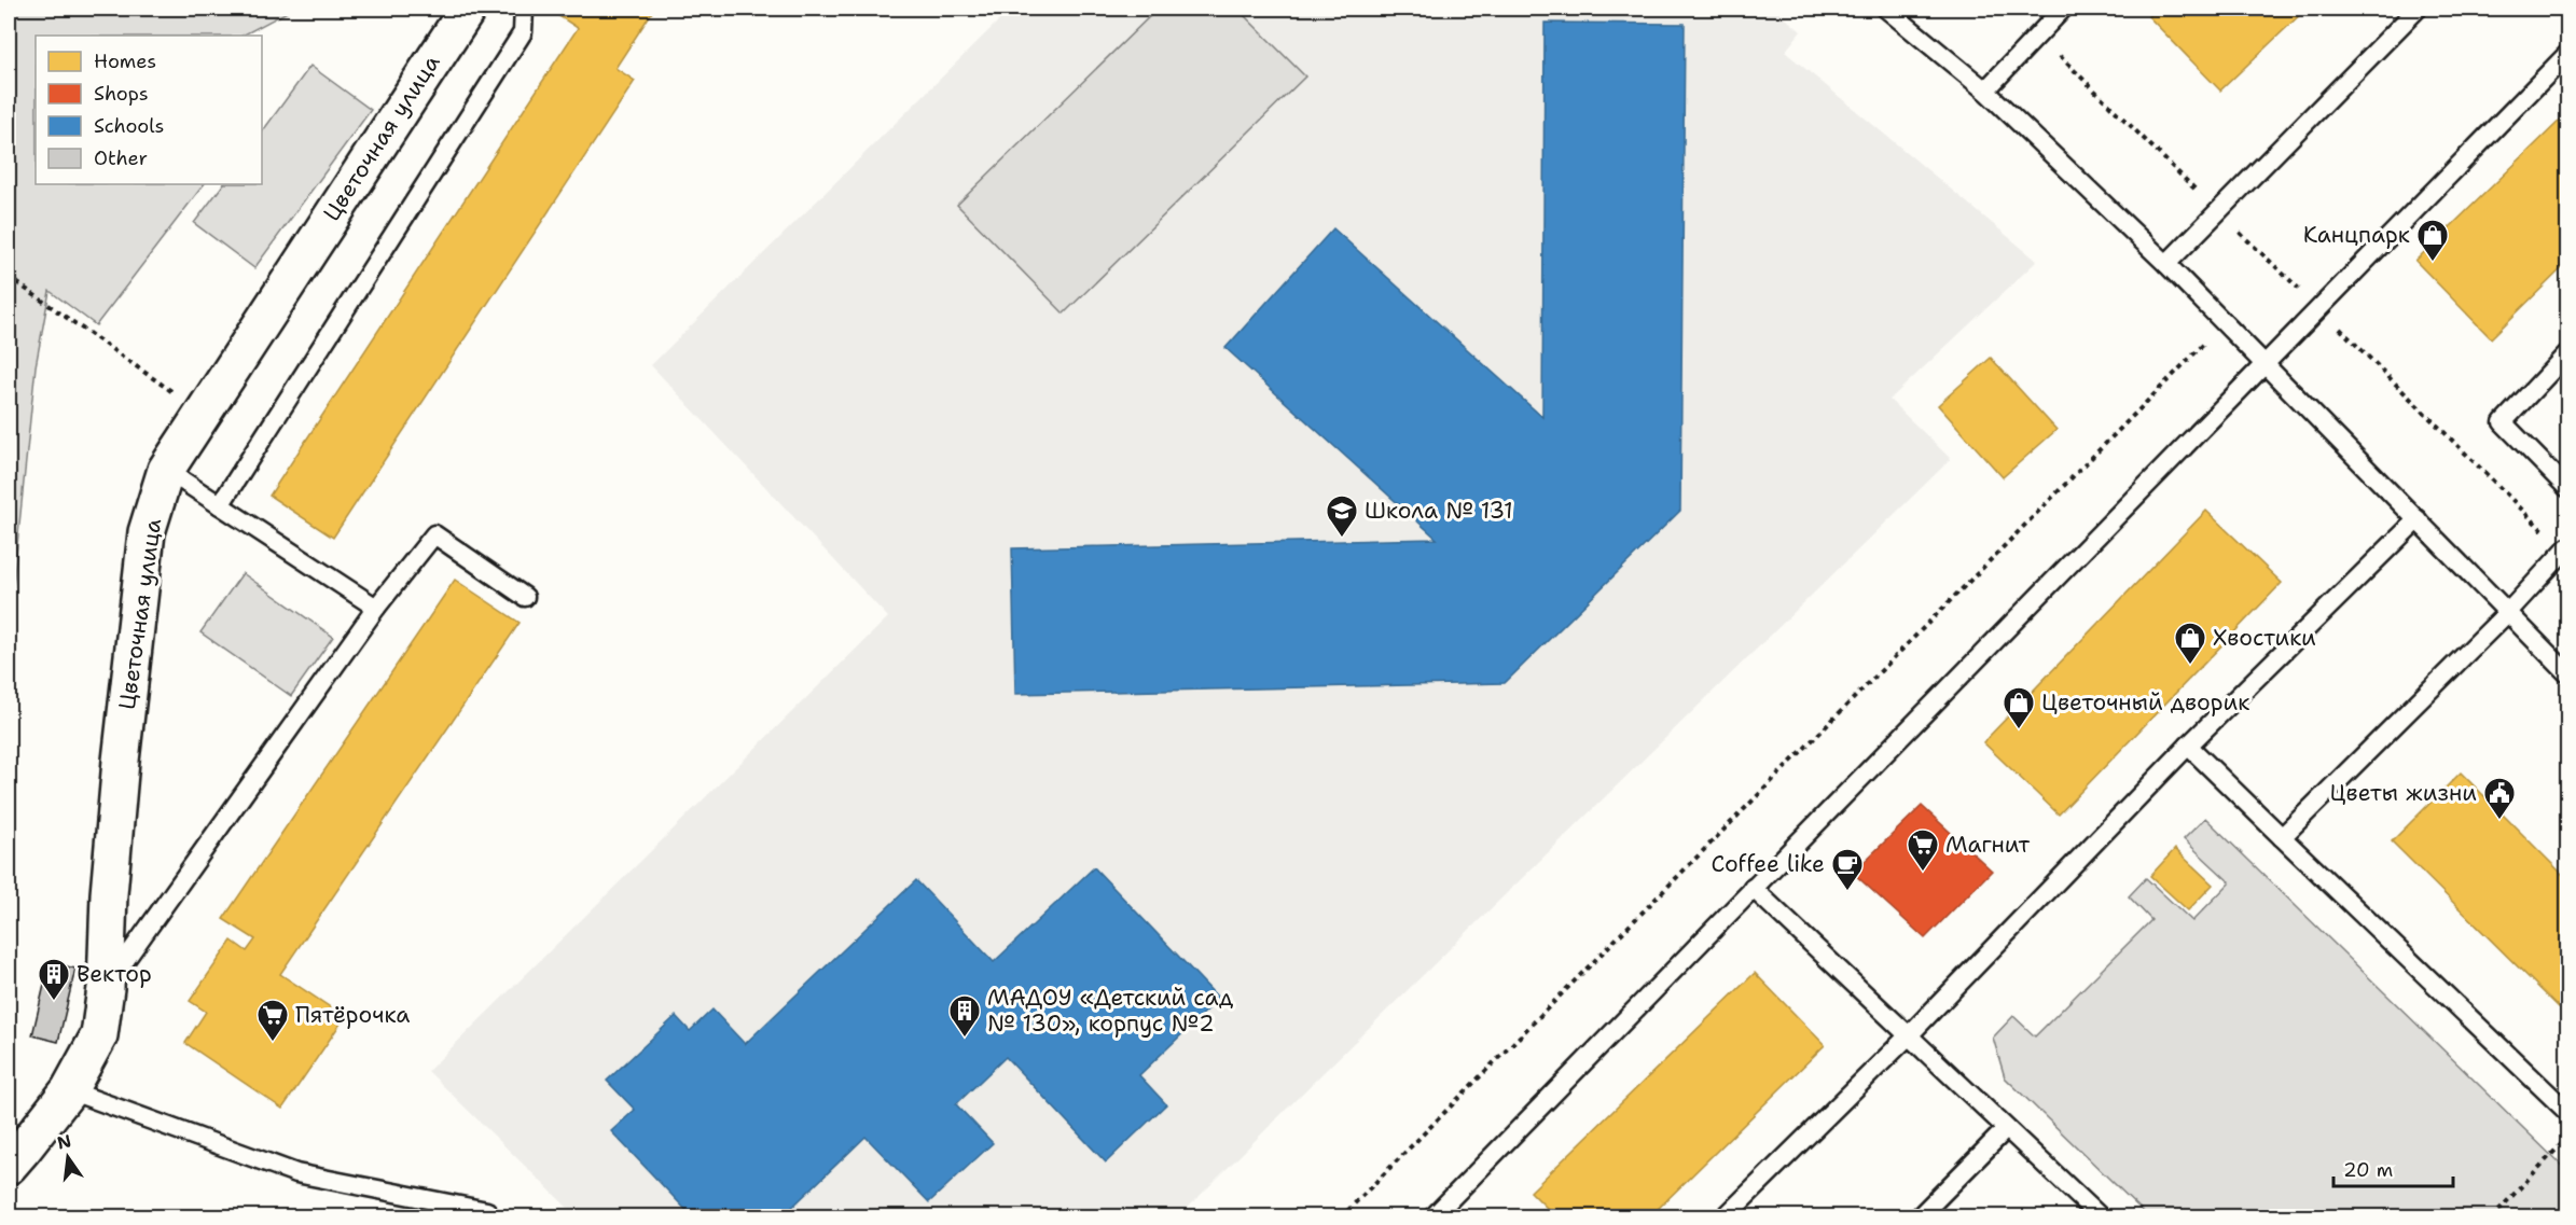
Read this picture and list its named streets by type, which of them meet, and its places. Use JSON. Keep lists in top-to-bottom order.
{
  "streets": {
    "street": ["Цветочная улица"]
  },
  "places": {
    "shop": ["Канцпарк", "Хвостики", "Цветочный дворик"],
    "school or university": ["Школа № 131"],
    "public building": ["Цветы жизни"],
    "supermarket": ["Магнит", "Пятёрочка"],
    "cafe": ["Coffee like"],
    "building": ["Вектор", "МАДОУ «Детский сад № 130», корпус №2"]
  },
  "legend": [
    "Homes",
    "Shops",
    "Schools",
    "Other"
  ],
  "scale_bar": "20 m",
  "north": "top"
}
